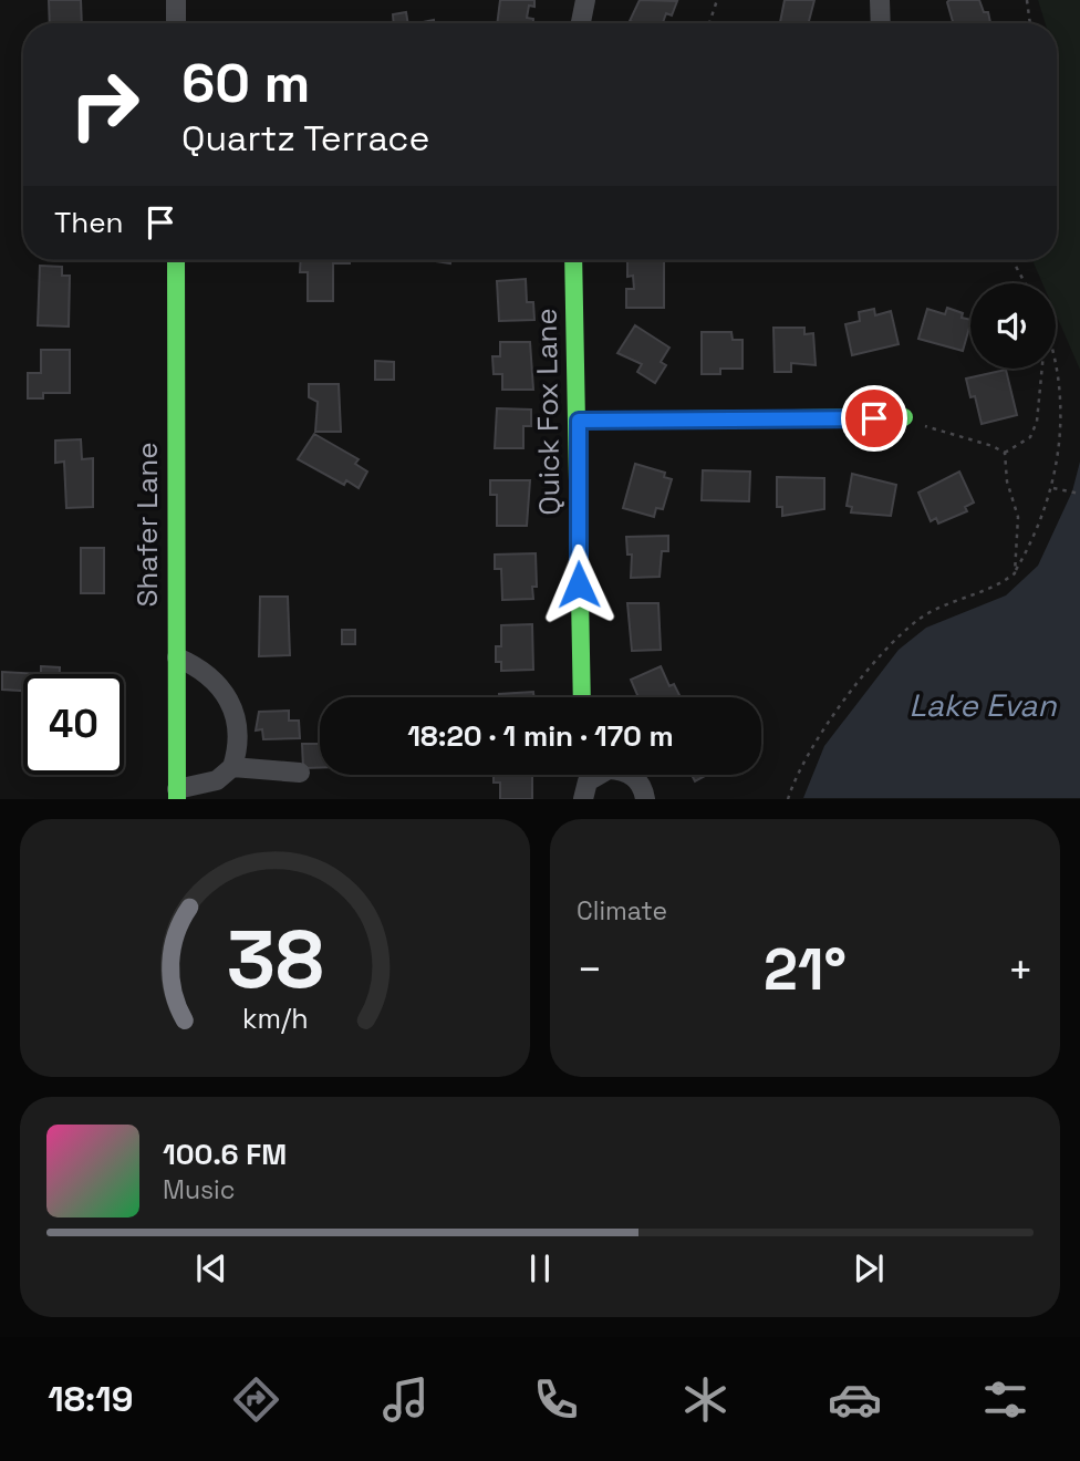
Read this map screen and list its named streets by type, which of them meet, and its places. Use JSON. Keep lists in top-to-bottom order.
{
  "streets": {
    "street": ["Quick Fox Lane", "Shafer Lane"]
  },
  "water": ["Lake Evan"],
  "page": {
    "turn": ["60 m", "Quartz Terrace"],
    "then": "Then",
    "limit": "40",
    "trip": "18:20 · 1 min · 170 m",
    "tile": "Climate",
    "heat": ["−", "21°", "+"],
    "song": ["100.6 FM", "Music"],
    "tabs": "18:19",
    "gauge": ["38", "km/h"]
  }
}
